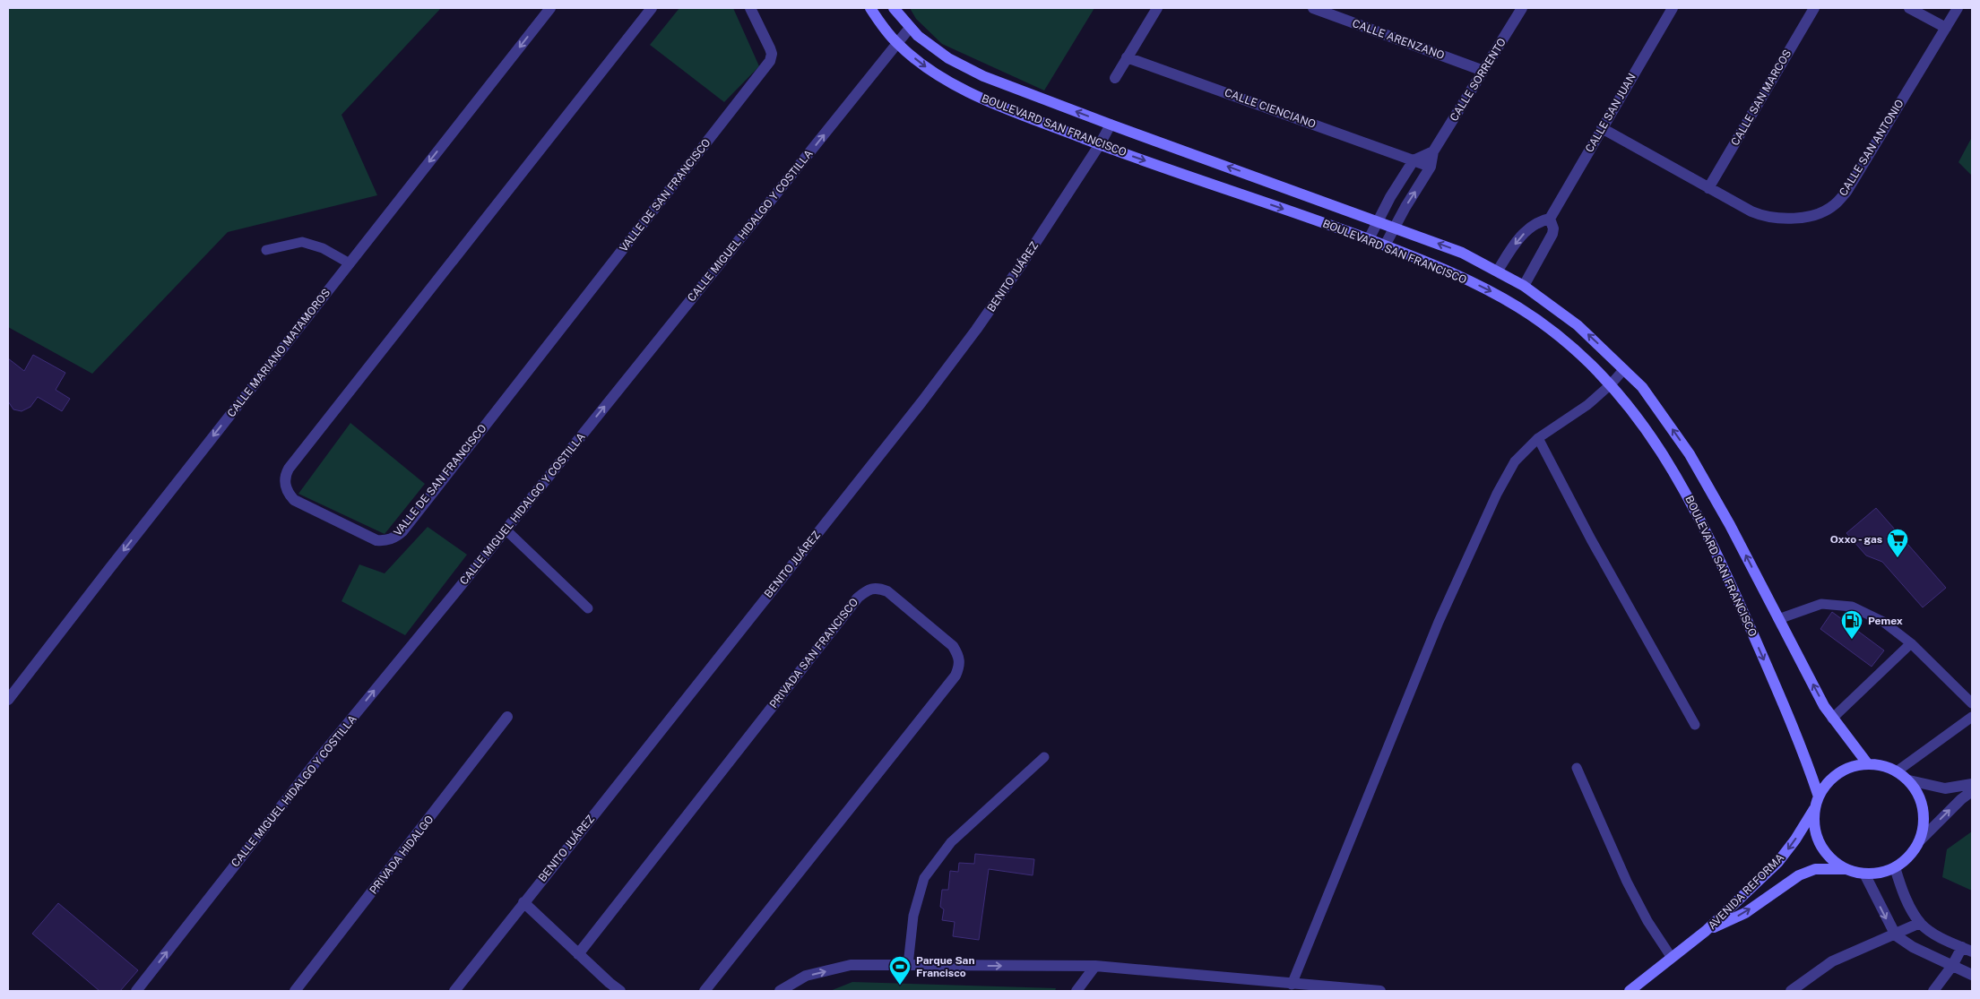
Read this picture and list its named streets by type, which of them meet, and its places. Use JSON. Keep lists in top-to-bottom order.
{
  "streets": {
    "street": [
      "CALLE ARENZANO",
      "CALLE SORRENTO",
      "CALLE SAN MARCOS",
      "CALLE CIENCIANO",
      "CALLE SAN JUAN",
      "BOULEVARD SAN FRANCISCO",
      "CALLE SAN ANTONIO",
      "VALLE DE SAN FRANCISCO",
      "CALLE MIGUEL HIDALGO Y COSTILLA",
      "BENITO JUÁREZ",
      "CALLE MARIANO MATAMOROS",
      "PRIVADA SAN FRANCISCO",
      "PRIVADA HIDALGO",
      "AVENIDA REFORMA"
    ]
  },
  "crossings": [
    ["CALLE ARENZANO", "CALLE SORRENTO"],
    ["CALLE SORRENTO", "CALLE CIENCIANO"],
    ["CALLE SORRENTO", "BOULEVARD SAN FRANCISCO"],
    ["CALLE SAN MARCOS", "CALLE SAN ANTONIO"],
    ["CALLE SAN JUAN", "BOULEVARD SAN FRANCISCO"],
    ["CALLE SAN JUAN", "CALLE SAN ANTONIO"],
    ["BOULEVARD SAN FRANCISCO", "CALLE MIGUEL HIDALGO Y COSTILLA"],
    ["BOULEVARD SAN FRANCISCO", "BENITO JUÁREZ"],
    ["BOULEVARD SAN FRANCISCO", "AVENIDA REFORMA"]
  ],
  "one_way": ["CALLE MIGUEL HIDALGO Y COSTILLA", "CALLE MARIANO MATAMOROS"],
  "places": {
    "supermarket": ["Oxxo - gas"],
    "fuel station": ["Pemex"],
    "sports": ["Parque San Francisco"]
  }
}
